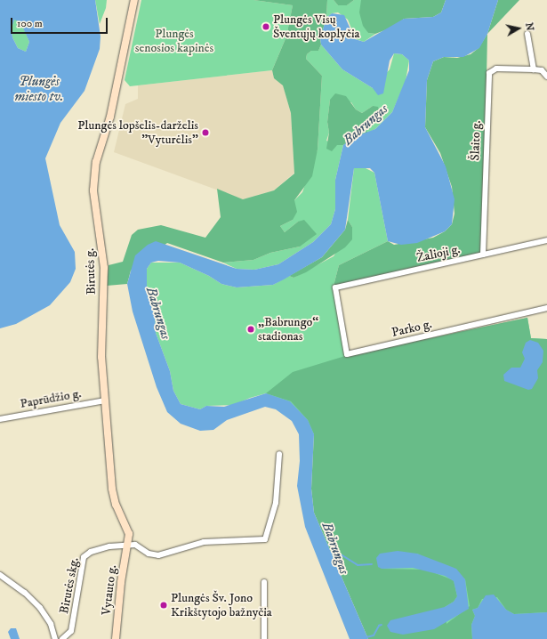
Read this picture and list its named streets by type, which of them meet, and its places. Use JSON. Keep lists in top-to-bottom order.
{
  "streets": {
    "main road": ["Birutės g.", "Vytauto g."],
    "street": [
      "Šlaito g.",
      "Žalioji g.",
      "Parko g.",
      "Paprūdžio g.",
      "Birutės skg."
    ]
  },
  "crossings": [
    ["Šlaito g.", "Žalioji g."],
    ["Žalioji g.", "Parko g."],
    ["Birutės g.", "Paprūdžio g."],
    ["Birutės g.", "Birutės skg."],
    ["Birutės g.", "Vytauto g."],
    ["Birutės skg.", "Vytauto g."]
  ],
  "water": ["Plungės miesto tv.", "Babrungas"],
  "parks": ["Plungės senosios kapinės"],
  "places": [
    "Plungės Visų Šventųjų koplyčia",
    "Plungės lopšelis-darželis \"Vyturėlis\"",
    "„Babrungo“ stadionas",
    "Plungės Šv. Jono Krikštytojo bažnyčia"
  ],
  "scale_bar": "100 m",
  "north": "right"
}
